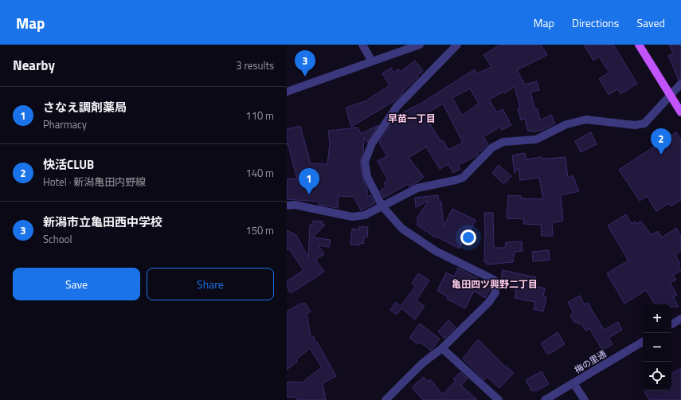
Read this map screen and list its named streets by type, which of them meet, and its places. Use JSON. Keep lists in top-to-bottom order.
{
  "streets": {
    "street": ["梅の里通"]
  },
  "districts": ["早苗一丁目", "亀田四ツ興野二丁目"],
  "page": {
    "header": "Map",
    "nav": ["Map", "Directions", "Saved"],
    "heading": ["Nearby", "3 results"],
    "pins": ["3", "2", "1"],
    "list": [
      {
        "mark": "1",
        "name": "さなえ調剤薬局",
        "note": "Pharmacy",
        "value": "110 m"
      },
      {
        "mark": "2",
        "name": "快活CLUB",
        "note": "Hotel · 新潟亀田内野線",
        "value": "140 m"
      },
      {
        "mark": "3",
        "name": "新潟市立亀田西中学校",
        "note": "School",
        "value": "150 m"
      }
    ],
    "buttons": ["Save", "Share"],
    "map_buttons": ["+", "−"]
  }
}
